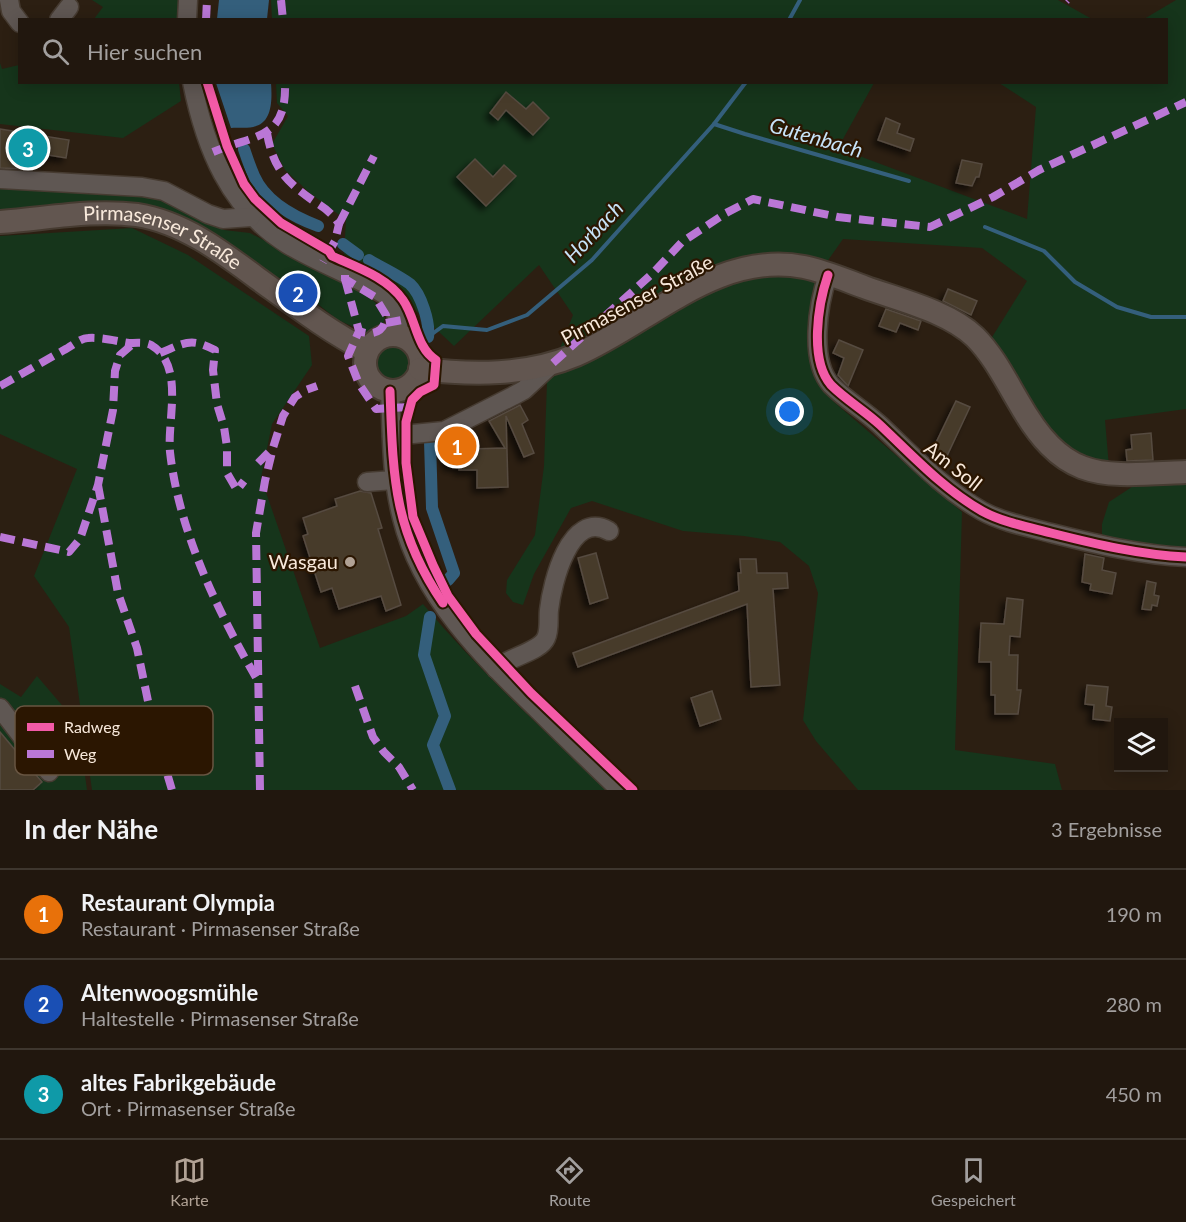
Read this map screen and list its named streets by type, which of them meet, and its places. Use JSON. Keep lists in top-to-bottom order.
{
  "streets": {
    "main road": ["Pirmasenser Straße"],
    "street": ["Am Soll"]
  },
  "crossings": [
    ["Pirmasenser Straße", "Am Soll"]
  ],
  "water": ["Gutenbach", "Horbach"],
  "places": ["Wasgau"],
  "legend": ["Radweg", "Weg"],
  "page": {
    "search": "Hier suchen",
    "pins": ["3", "2", "1"],
    "heading": ["In der Nähe", "3 Ergebnisse"],
    "list": [
      {
        "mark": "1",
        "name": "Restaurant Olympia",
        "note": "Restaurant · Pirmasenser Straße",
        "value": "190 m"
      },
      {
        "mark": "2",
        "name": "Altenwoogsmühle",
        "note": "Haltestelle · Pirmasenser Straße",
        "value": "280 m"
      },
      {
        "mark": "3",
        "name": "altes Fabrikgebäude",
        "note": "Ort · Pirmasenser Straße",
        "value": "450 m"
      }
    ],
    "nav": ["Karte", "Route", "Gespeichert"]
  }
}
